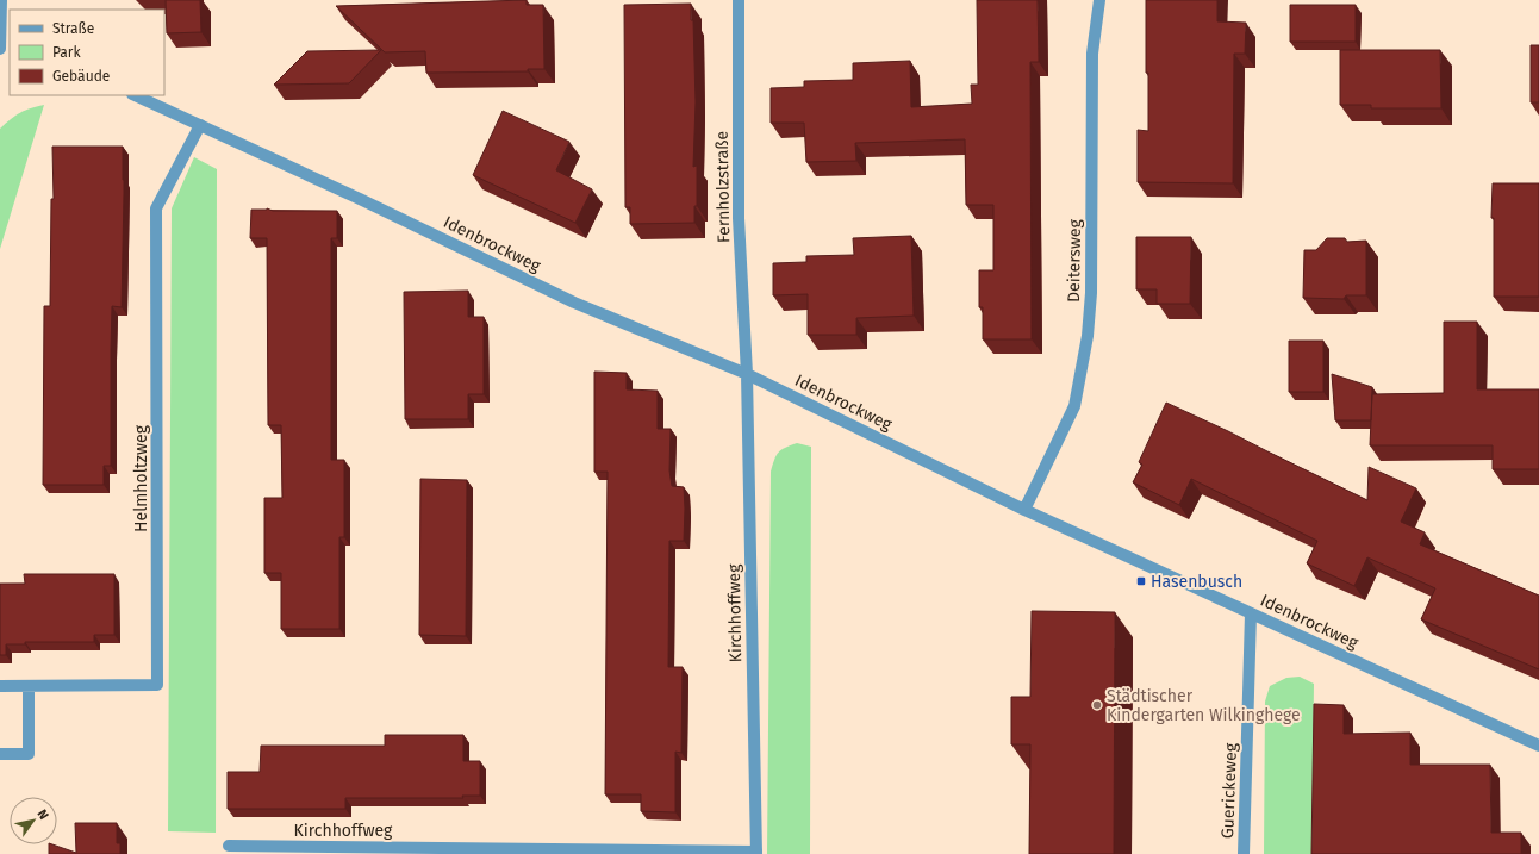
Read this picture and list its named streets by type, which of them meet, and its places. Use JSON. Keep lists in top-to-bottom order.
{
  "streets": {
    "street": [
      "Fernholzstraße",
      "Idenbrockweg",
      "Deitersweg",
      "Helmholtzweg",
      "Kirchhoffweg",
      "Guerickeweg"
    ]
  },
  "crossings": [
    ["Fernholzstraße", "Idenbrockweg"],
    ["Fernholzstraße", "Kirchhoffweg"],
    ["Idenbrockweg", "Deitersweg"],
    ["Idenbrockweg", "Helmholtzweg"],
    ["Idenbrockweg", "Kirchhoffweg"],
    ["Idenbrockweg", "Guerickeweg"]
  ],
  "places": {
    "transit": ["Hasenbusch"],
    "other": ["Städtischer Kindergarten Wilkinghege"]
  },
  "legend": ["Straße", "Park", "Gebäude"],
  "north": "top right"
}
